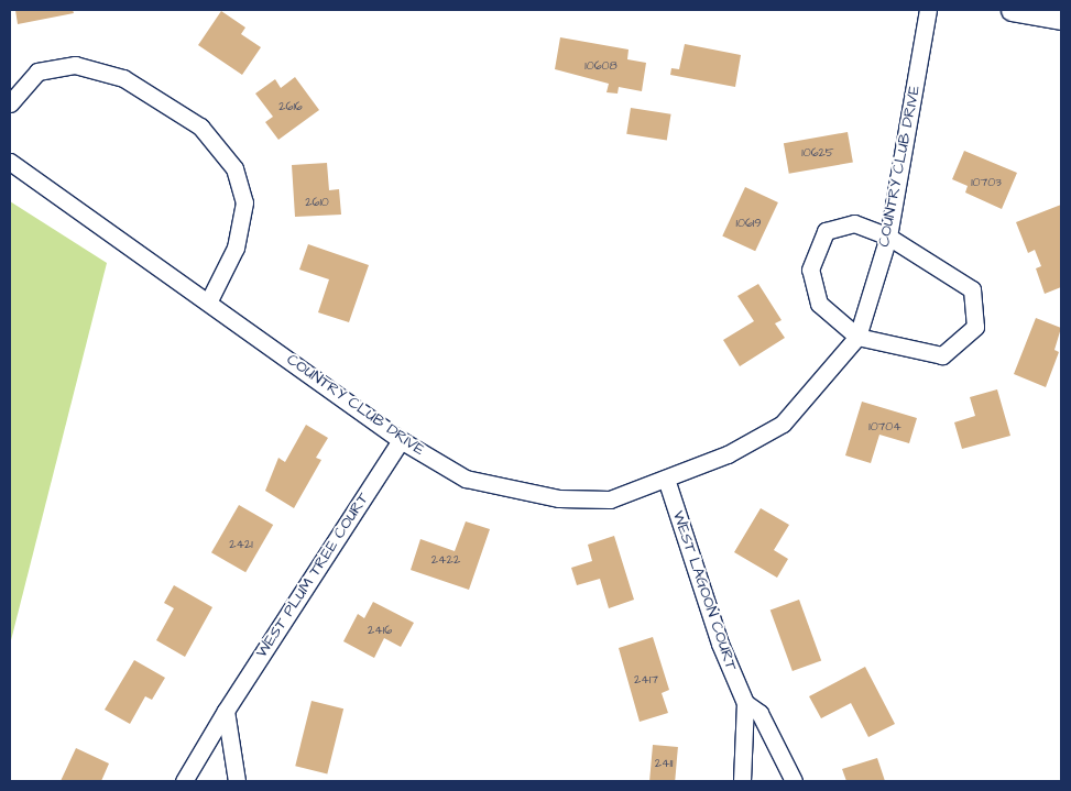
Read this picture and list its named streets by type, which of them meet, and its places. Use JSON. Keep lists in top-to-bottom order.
{
  "streets": {
    "street": ["COUNTRY CLUB DRIVE", "WEST PLUM TREE COURT", "WEST LAGOON COURT"]
  },
  "crossings": [
    ["COUNTRY CLUB DRIVE", "WEST PLUM TREE COURT"],
    ["COUNTRY CLUB DRIVE", "WEST LAGOON COURT"]
  ],
  "house_numbers": [
    "10608",
    "2616",
    "10625",
    "10703",
    "2610",
    "10619",
    "10704",
    "2421",
    "2422",
    "2416",
    "2417",
    "2411"
  ]
}
